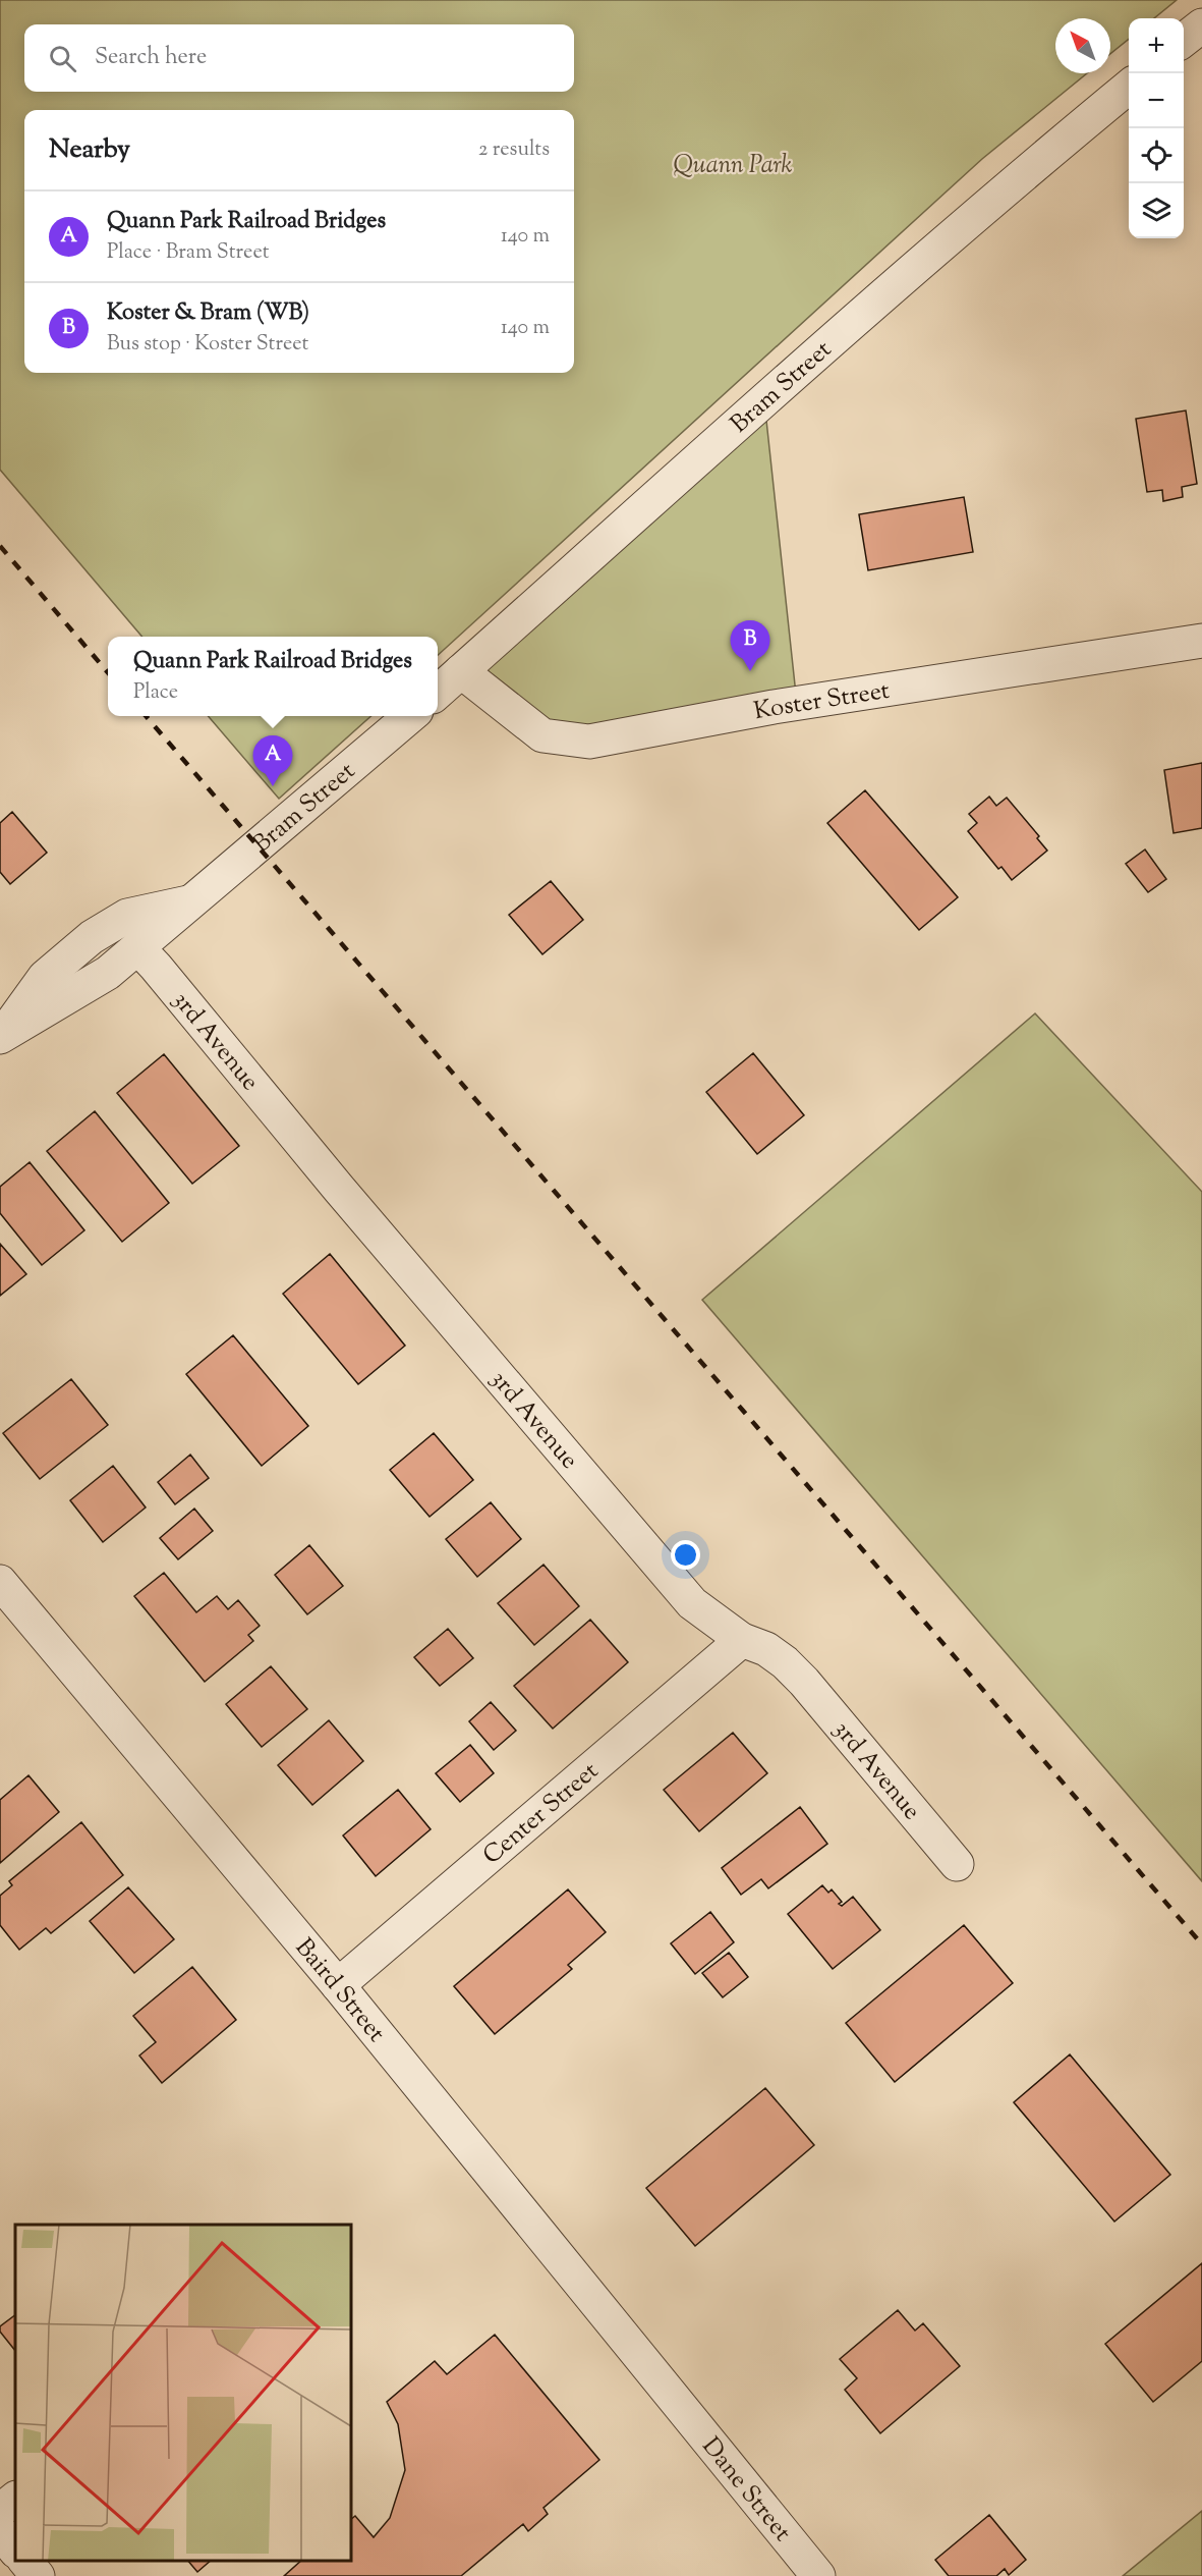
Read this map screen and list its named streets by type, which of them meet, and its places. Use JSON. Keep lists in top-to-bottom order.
{
  "streets": {
    "street": [
      "Bram Street",
      "Koster Street",
      "3rd Avenue",
      "Center Street",
      "Baird Street",
      "Dane Street"
    ]
  },
  "crossings": [
    ["Bram Street", "Koster Street"],
    ["Bram Street", "3rd Avenue"],
    ["3rd Avenue", "Center Street"],
    ["Center Street", "Baird Street"],
    ["Baird Street", "Dane Street"]
  ],
  "parks": ["Quann Park"],
  "north": "top left",
  "page": {
    "map_buttons": ["+", "−"],
    "search": "Search here",
    "heading": ["Nearby", "2 results"],
    "list": [
      {
        "mark": "A",
        "name": "Quann Park Railroad Bridges",
        "note": "Place · Bram Street",
        "value": "140 m"
      },
      {
        "mark": "B",
        "name": "Koster & Bram (WB)",
        "note": "Bus stop · Koster Street",
        "value": "140 m"
      }
    ],
    "pins": ["B", "A"],
    "popup": ["Quann Park Railroad Bridges", "Place"]
  }
}
